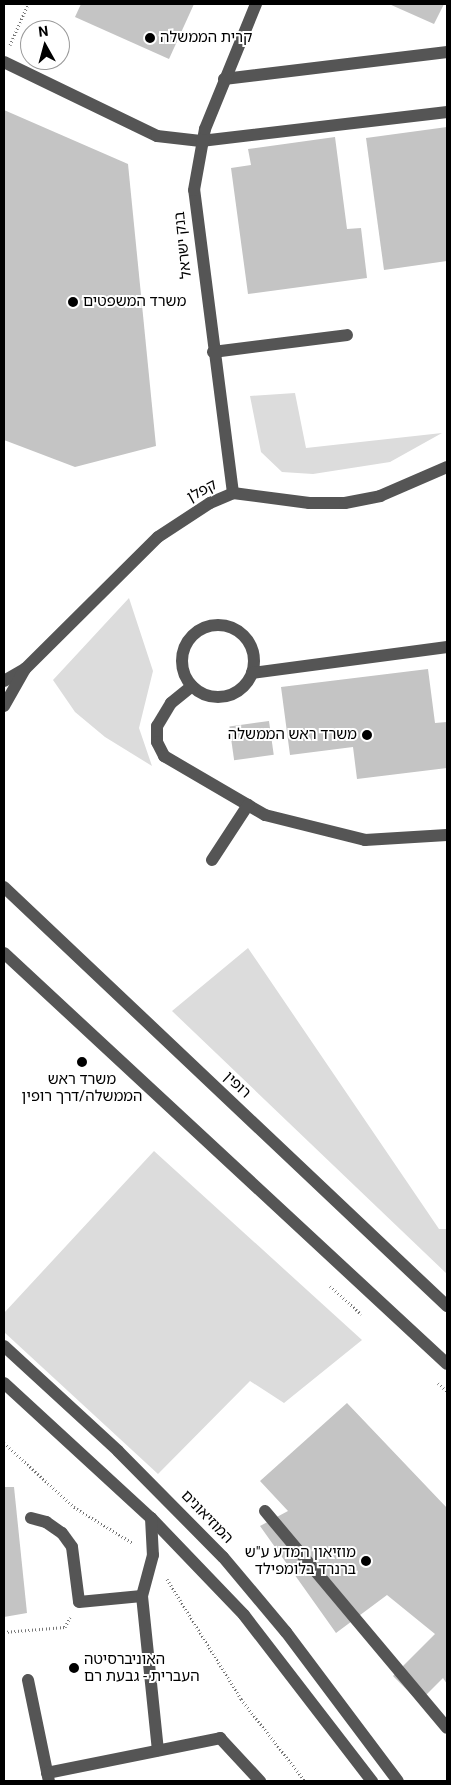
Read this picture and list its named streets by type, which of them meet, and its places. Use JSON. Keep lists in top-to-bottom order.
{
  "streets": {
    "street": [
      "בנק ישראל",
      "קפלן",
      "רופין",
      "המוזיאונים"
    ]
  },
  "crossings": [
    ["בנק ישראל", "קפלן"]
  ],
  "places": [
    "קרית הממשלה",
    "משרד המשפטים",
    "משרד ראש הממשלה",
    "משרד ראש הממשלה/דרך רופין",
    "מוזיאון המדע ע\"ש ברנרד בלומפילד",
    "האוניברסיטה העברית - גבעת רם"
  ],
  "north": "top"
}
